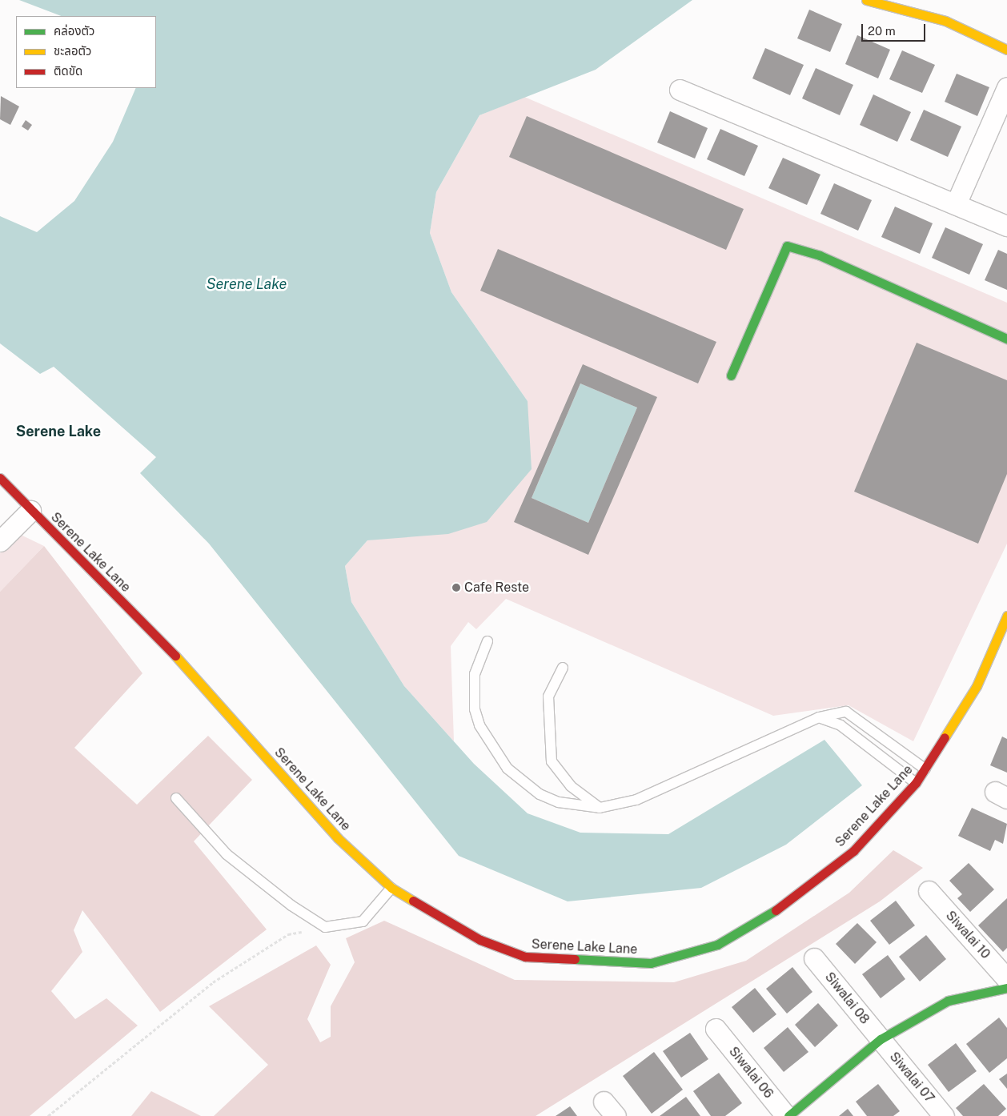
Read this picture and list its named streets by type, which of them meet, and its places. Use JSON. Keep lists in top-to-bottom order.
{
  "streets": {
    "street": [
      "Serene Lake Lane",
      "Siwalai 10",
      "Siwalai 08",
      "Siwalai 06",
      "Siwalai 07"
    ]
  },
  "crossings": [
    ["Siwalai 08", "Siwalai 07"]
  ],
  "districts": ["Serene Lake"],
  "water": ["Serene Lake"],
  "places": ["Cafe Reste"],
  "legend": ["คล่องตัว", "ชะลอตัว", "ติดขัด"],
  "scale_bar": "20 m"
}
